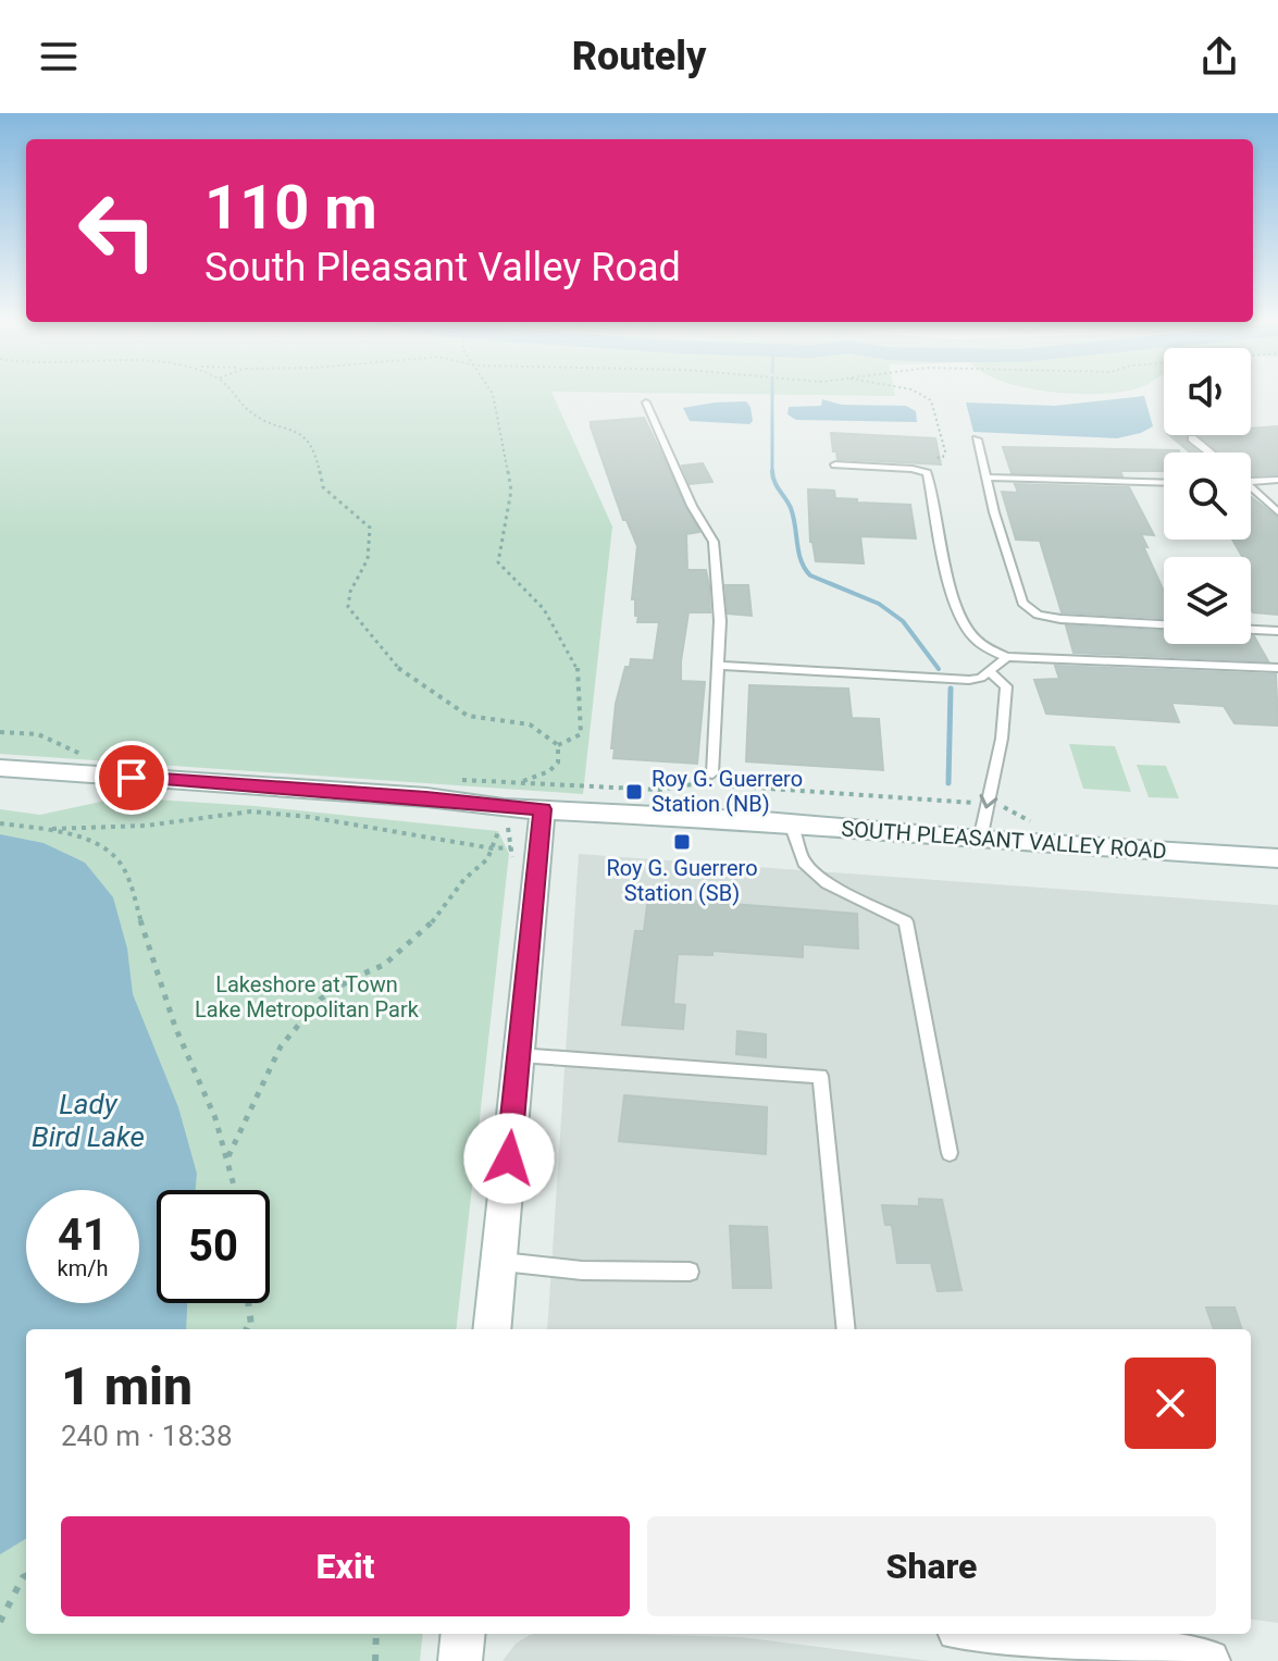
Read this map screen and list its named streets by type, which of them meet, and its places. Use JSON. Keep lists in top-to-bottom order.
{
  "streets": {
    "main road": ["SOUTH PLEASANT VALLEY ROAD"]
  },
  "water": ["Lady Bird Lake"],
  "parks": ["Lakeshore at Town Lake Metropolitan Park"],
  "places": {
    "transit": ["Roy G. Guerrero Station (NB)", "Roy G. Guerrero Station (SB)"]
  },
  "page": {
    "header": "Routely",
    "turn": ["110 m", "South Pleasant Valley Road"],
    "speed": "41 km/h",
    "limit": "50",
    "heading": ["1 min", "240 m · 18:38"],
    "buttons": ["Exit", "Share"]
  }
}
